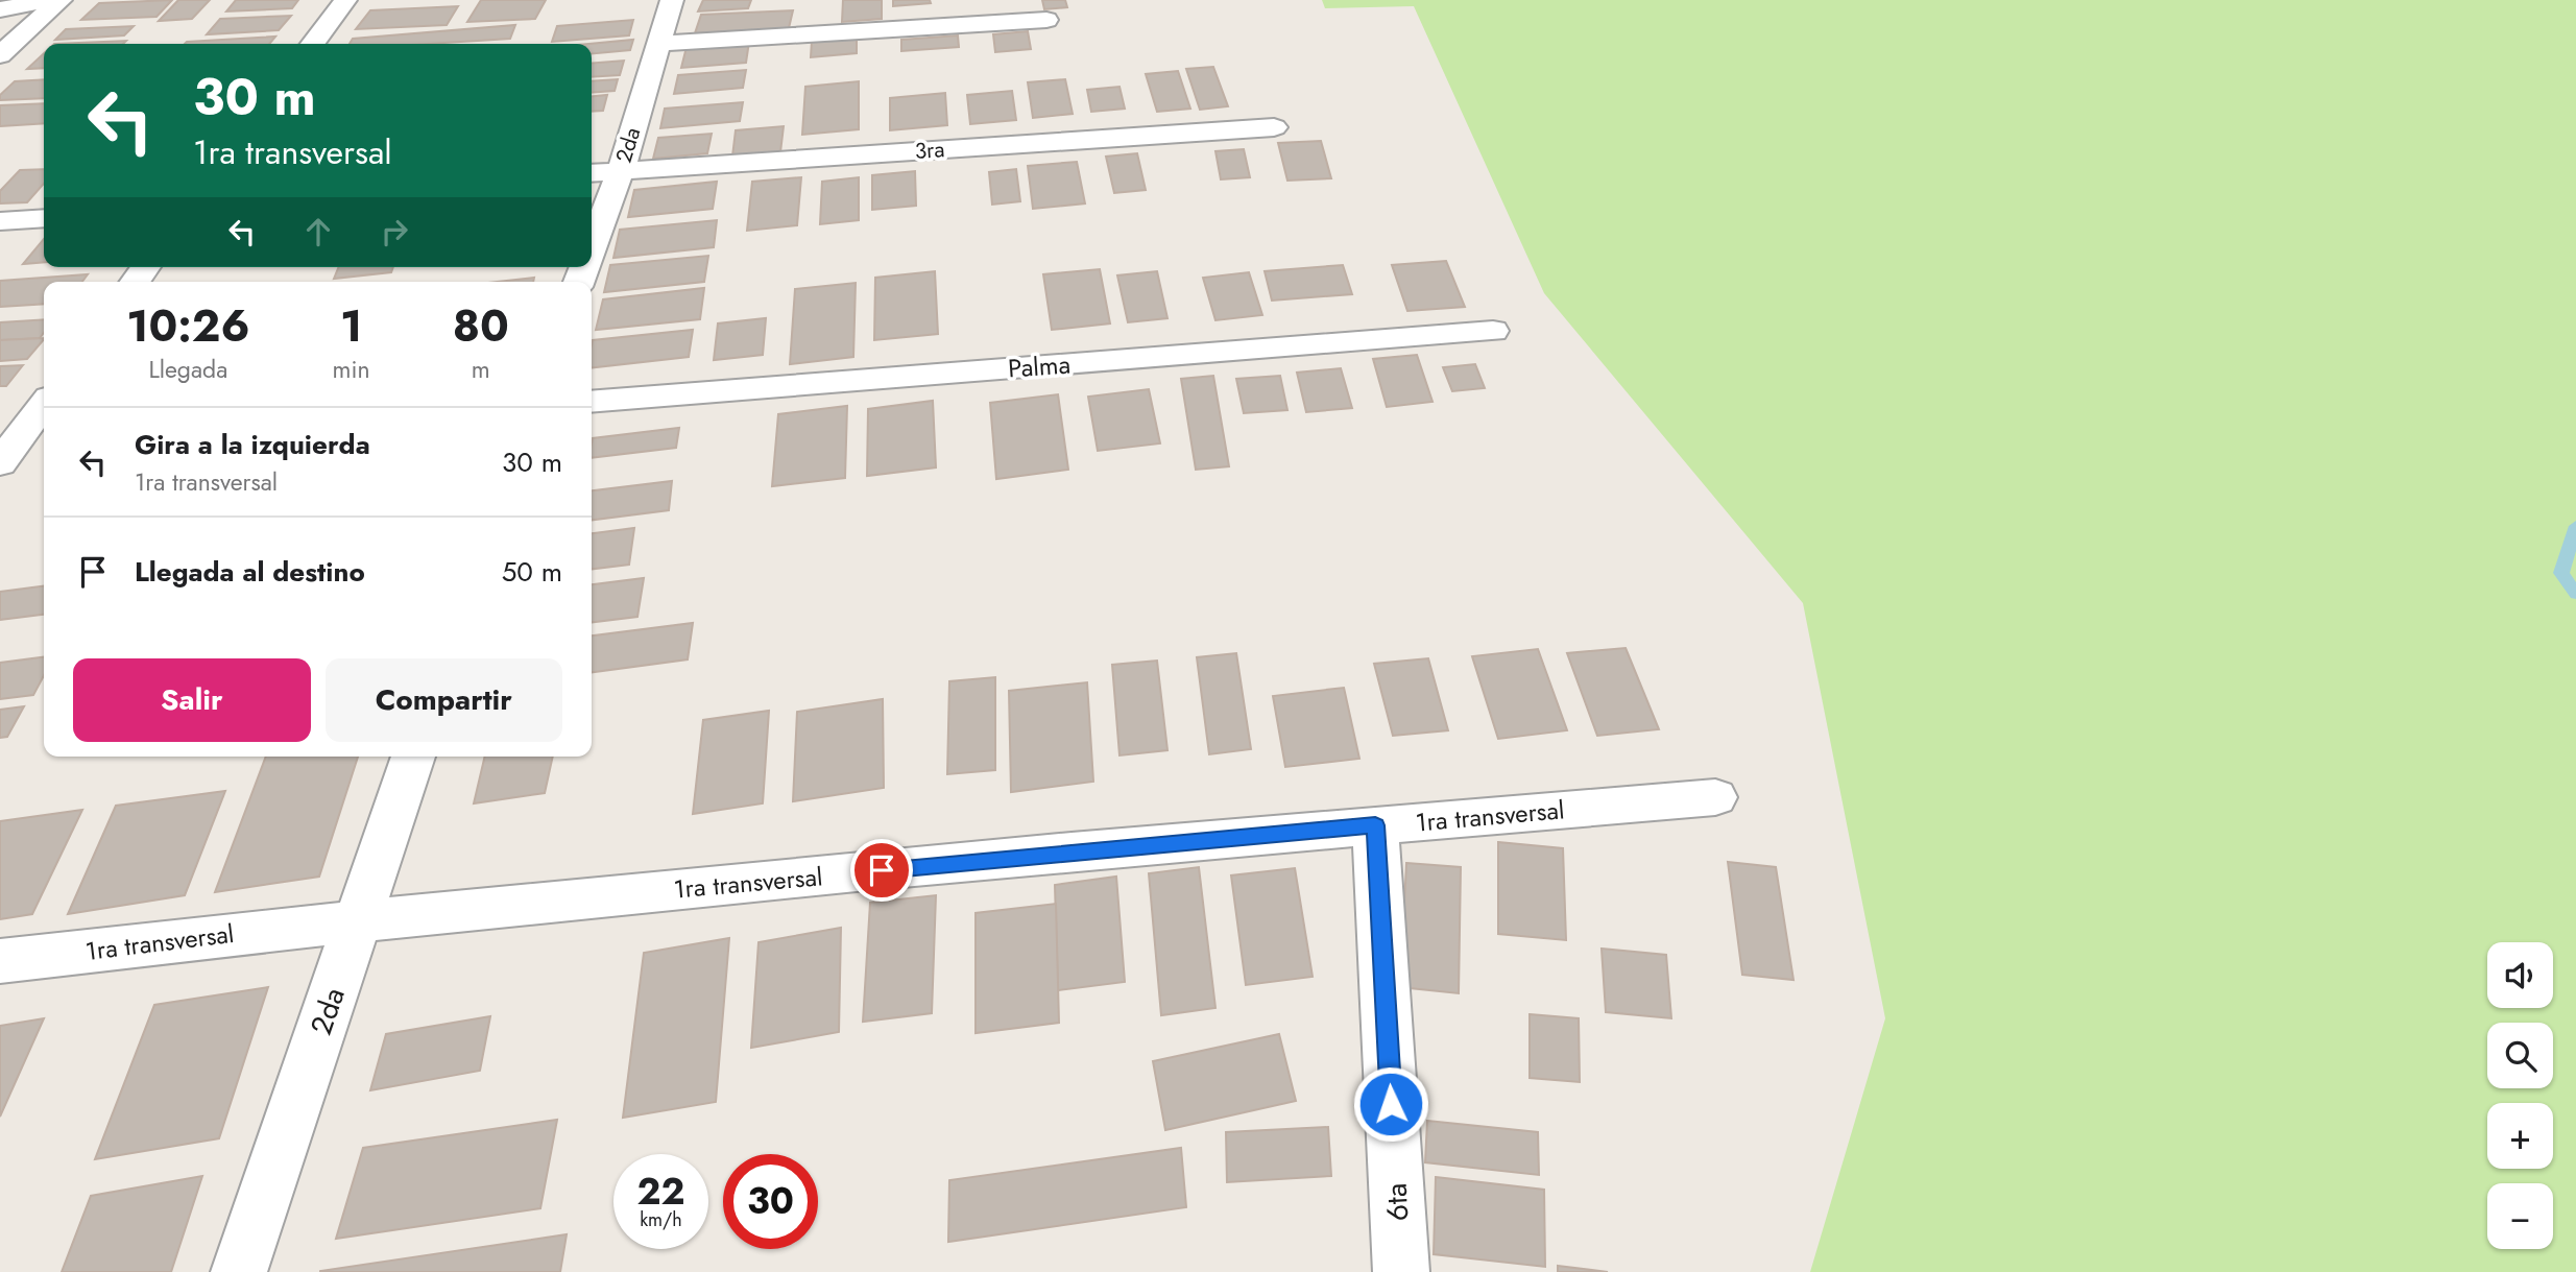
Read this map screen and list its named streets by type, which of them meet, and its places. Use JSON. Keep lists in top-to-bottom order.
{
  "streets": {
    "street": [
      "2da",
      "3ra",
      "Palma",
      "1ra transversal",
      "6ta"
    ]
  },
  "crossings": [
    ["2da", "3ra"],
    ["2da", "1ra transversal"],
    ["1ra transversal", "6ta"]
  ],
  "page": {
    "turn": ["30 m", "1ra transversal"],
    "eta": [
      "10:26",
      "Llegada",
      "1",
      "min",
      "80",
      "m"
    ],
    "list": [
      {
        "name": "Gira a la izquierda",
        "note": "1ra transversal",
        "value": "30 m"
      },
      {
        "name": "Llegada al destino",
        "value": "50 m"
      }
    ],
    "buttons": ["Salir", "Compartir"],
    "map_buttons": ["+", "−"],
    "speed": "22 km/h",
    "limit": "30"
  }
}
